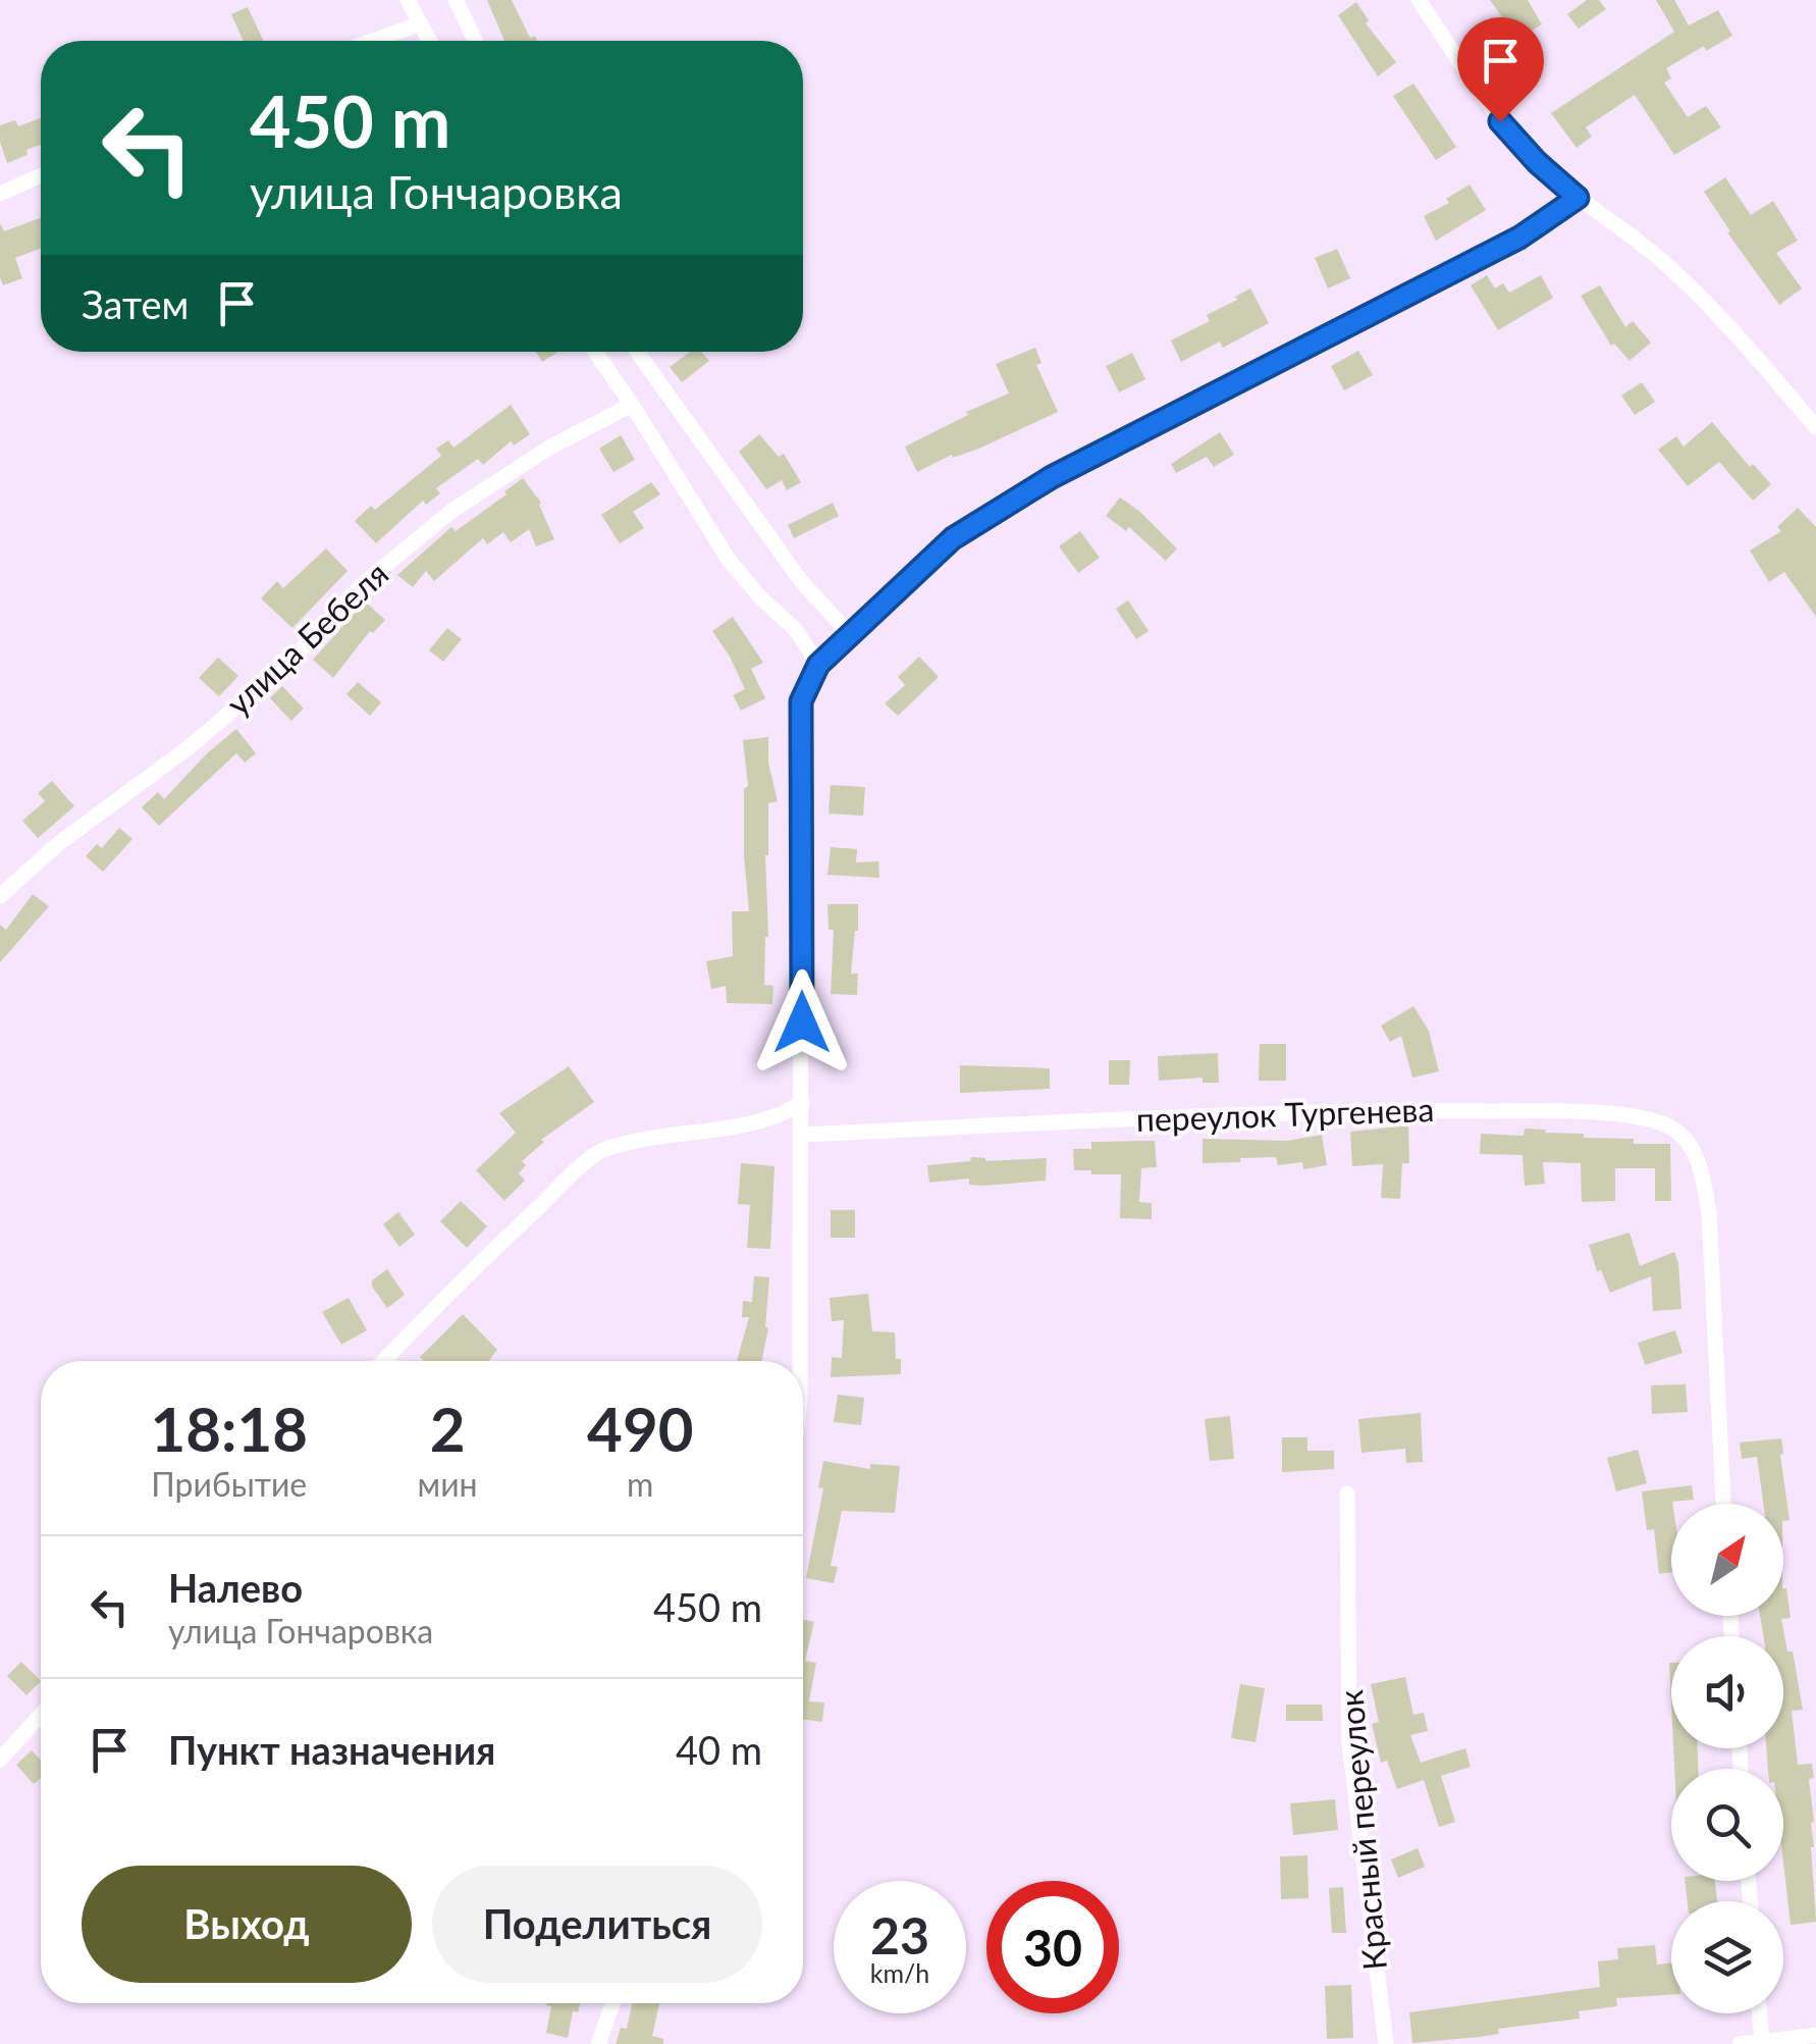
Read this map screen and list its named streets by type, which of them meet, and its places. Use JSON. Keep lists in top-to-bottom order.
{
  "streets": {
    "street": ["улица Бебеля", "переулок Тургенева", "Красный переулок"]
  },
  "north": "top right",
  "page": {
    "turn": ["450 m", "улица Гончаровка"],
    "then": "Затем",
    "eta": [
      "18:18",
      "Прибытие",
      "2",
      "мин",
      "490",
      "m"
    ],
    "list": [
      {
        "name": "Налево",
        "note": "улица Гончаровка",
        "value": "450 m"
      },
      {
        "name": "Пункт назначения",
        "value": "40 m"
      }
    ],
    "buttons": ["Выход", "Поделиться"],
    "speed": "23 km/h",
    "limit": "30"
  }
}
